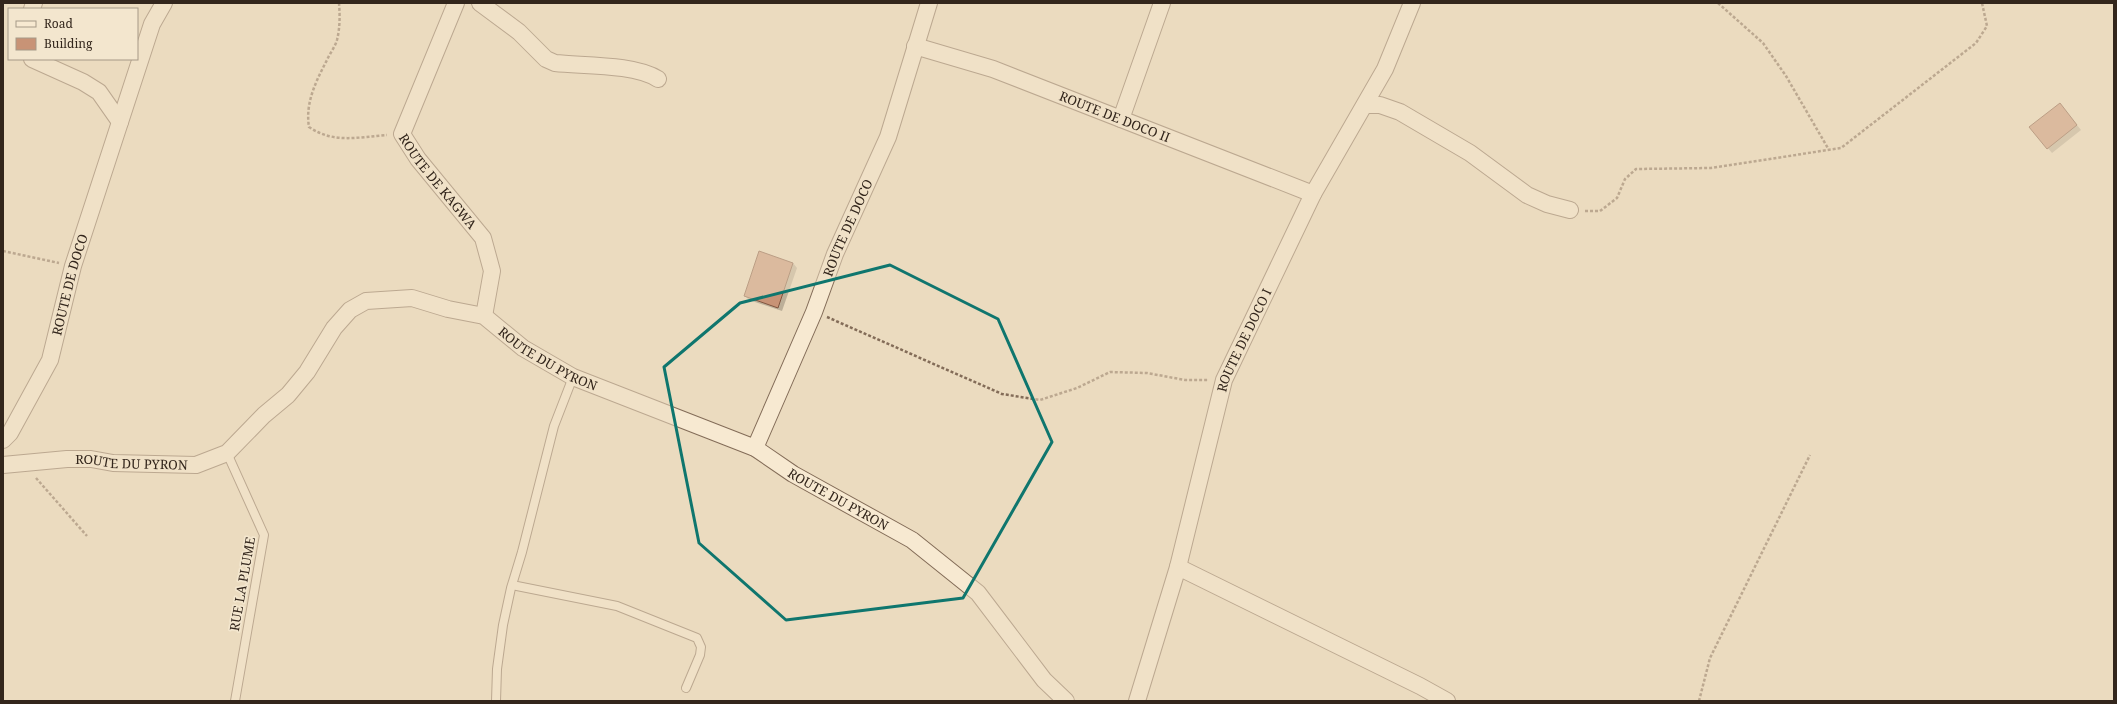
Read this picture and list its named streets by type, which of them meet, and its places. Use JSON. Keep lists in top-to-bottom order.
{
  "streets": {
    "street": [
      "ROUTE DE DOCO II",
      "ROUTE DE KAGWA",
      "ROUTE DE DOCO",
      "ROUTE DE DOCO I",
      "ROUTE DU PYRON"
    ],
    "lane": ["RUE LA PLUME"]
  },
  "crossings": [
    ["ROUTE DE DOCO II", "ROUTE DE DOCO"],
    ["ROUTE DE DOCO II", "ROUTE DE DOCO I"],
    ["ROUTE DE KAGWA", "ROUTE DU PYRON"],
    ["ROUTE DE DOCO", "ROUTE DU PYRON"],
    ["ROUTE DU PYRON", "RUE LA PLUME"]
  ],
  "legend": ["Road", "Building"]
}
